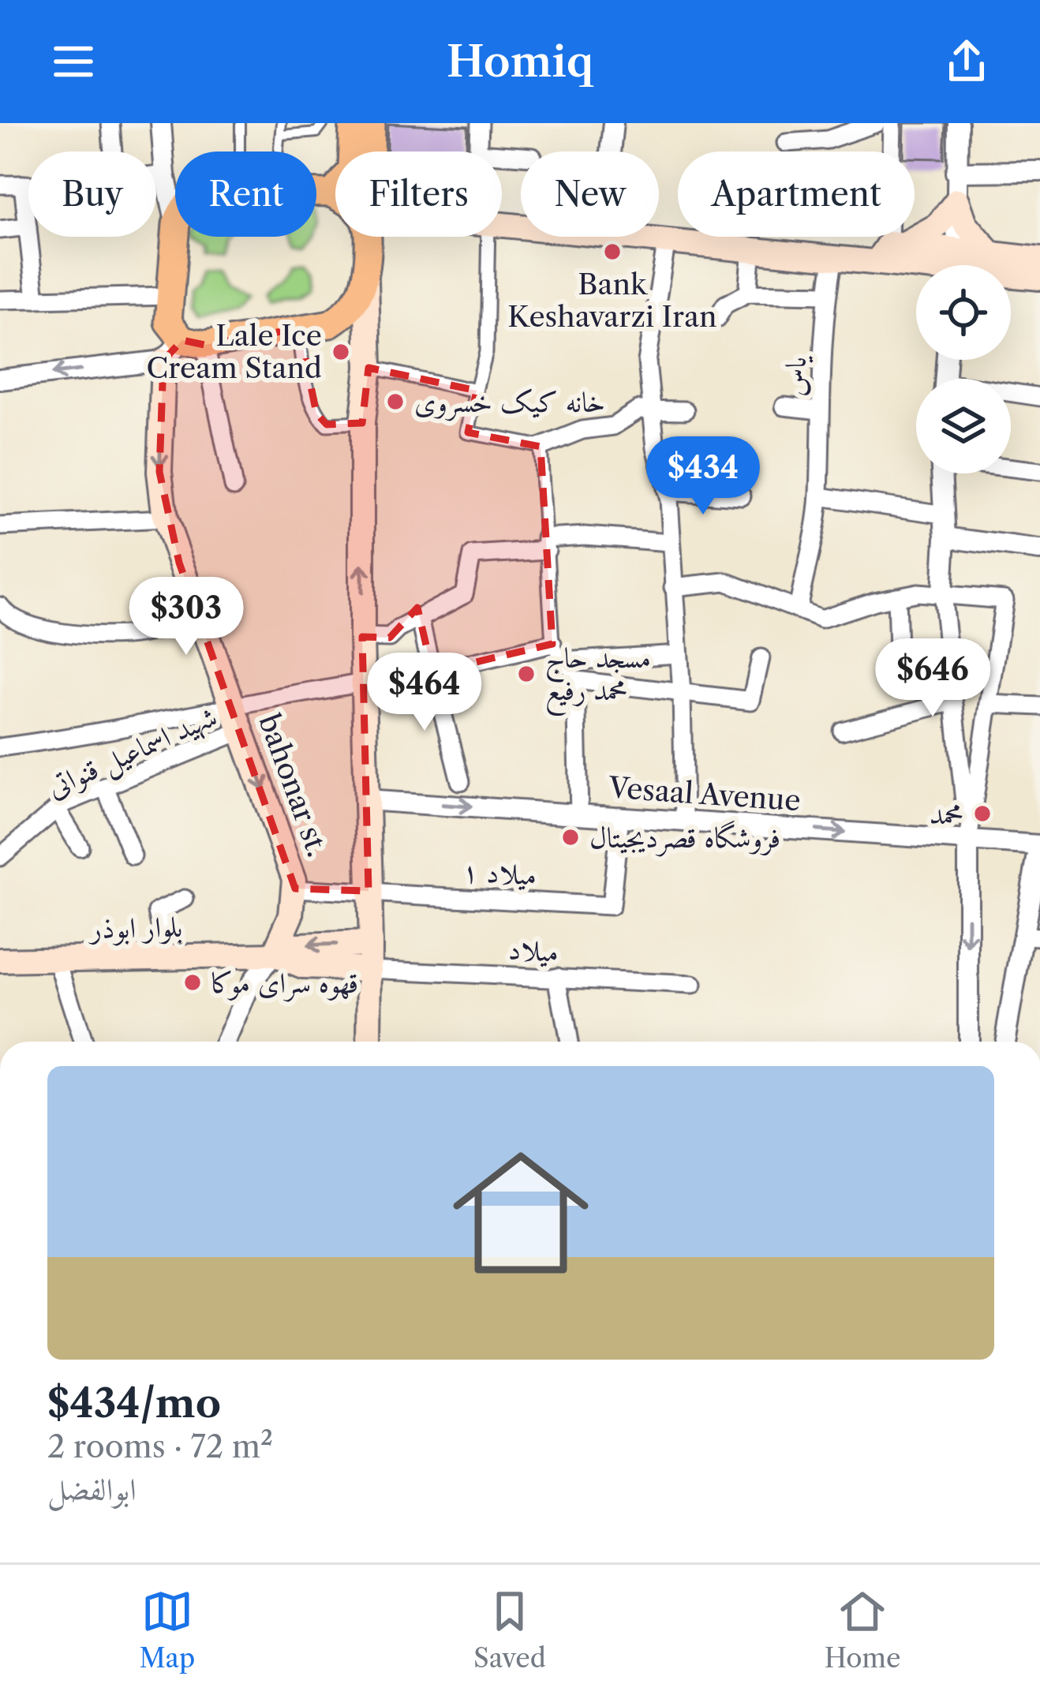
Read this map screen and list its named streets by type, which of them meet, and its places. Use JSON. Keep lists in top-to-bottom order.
{
  "streets": {
    "main road": ["bahonar st.", "بلوار ابوذر"],
    "street": [
      "یاس",
      "شهید اسماعیل قنواتی",
      "Vesaal Avenue",
      "میلاد ۱",
      "میلاد"
    ]
  },
  "crossings": [
    ["شهید اسماعیل قنواتی", "bahonar st."],
    ["bahonar st.", "میلاد ۱"],
    ["bahonar st.", "بلوار ابوذر"],
    ["Vesaal Avenue", "میلاد ۱"]
  ],
  "places": [
    "Bank Keshavarzi Iran",
    "Lale Ice Cream Stand",
    "خانه کیک خسروی",
    "مسجد حاج محمد رفیع",
    "محمد",
    "فروشگاه قصردیجیتال",
    "قهوه سرای موکا"
  ],
  "page": {
    "header": "Homiq",
    "chip": [
      "Buy",
      "Rent",
      "Filters",
      "New",
      "Apartment"
    ],
    "price": [
      "$434",
      "$303",
      "$646",
      "$464"
    ],
    "list": [
      {
        "name": "$434/mo",
        "note": "2 rooms · 72 m² · ابوالفضل"
      }
    ],
    "tabs": ["Map", "Saved", "Home"]
  }
}
